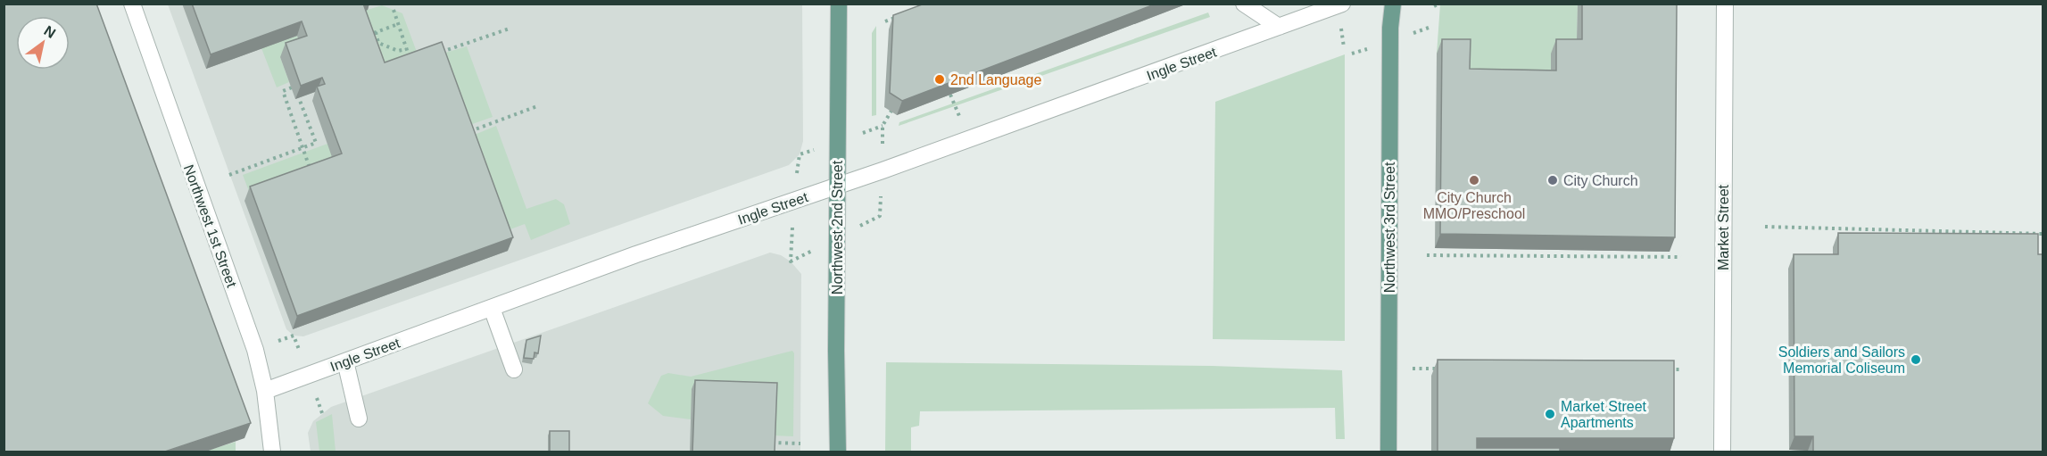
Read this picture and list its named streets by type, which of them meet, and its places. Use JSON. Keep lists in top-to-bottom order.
{
  "streets": {
    "main road": ["Northwest 2nd Street", "Northwest 3rd Street"],
    "street": ["Ingle Street", "Northwest 1st Street", "Market Street"]
  },
  "crossings": [
    ["Ingle Street", "Northwest 1st Street"],
    ["Ingle Street", "Northwest 2nd Street"]
  ],
  "places": [
    "2nd Language",
    "City Church MMO/Preschool",
    "City Church",
    "Soldiers and Sailors Memorial Coliseum",
    "Market Street Apartments"
  ],
  "north": "top right"
}
